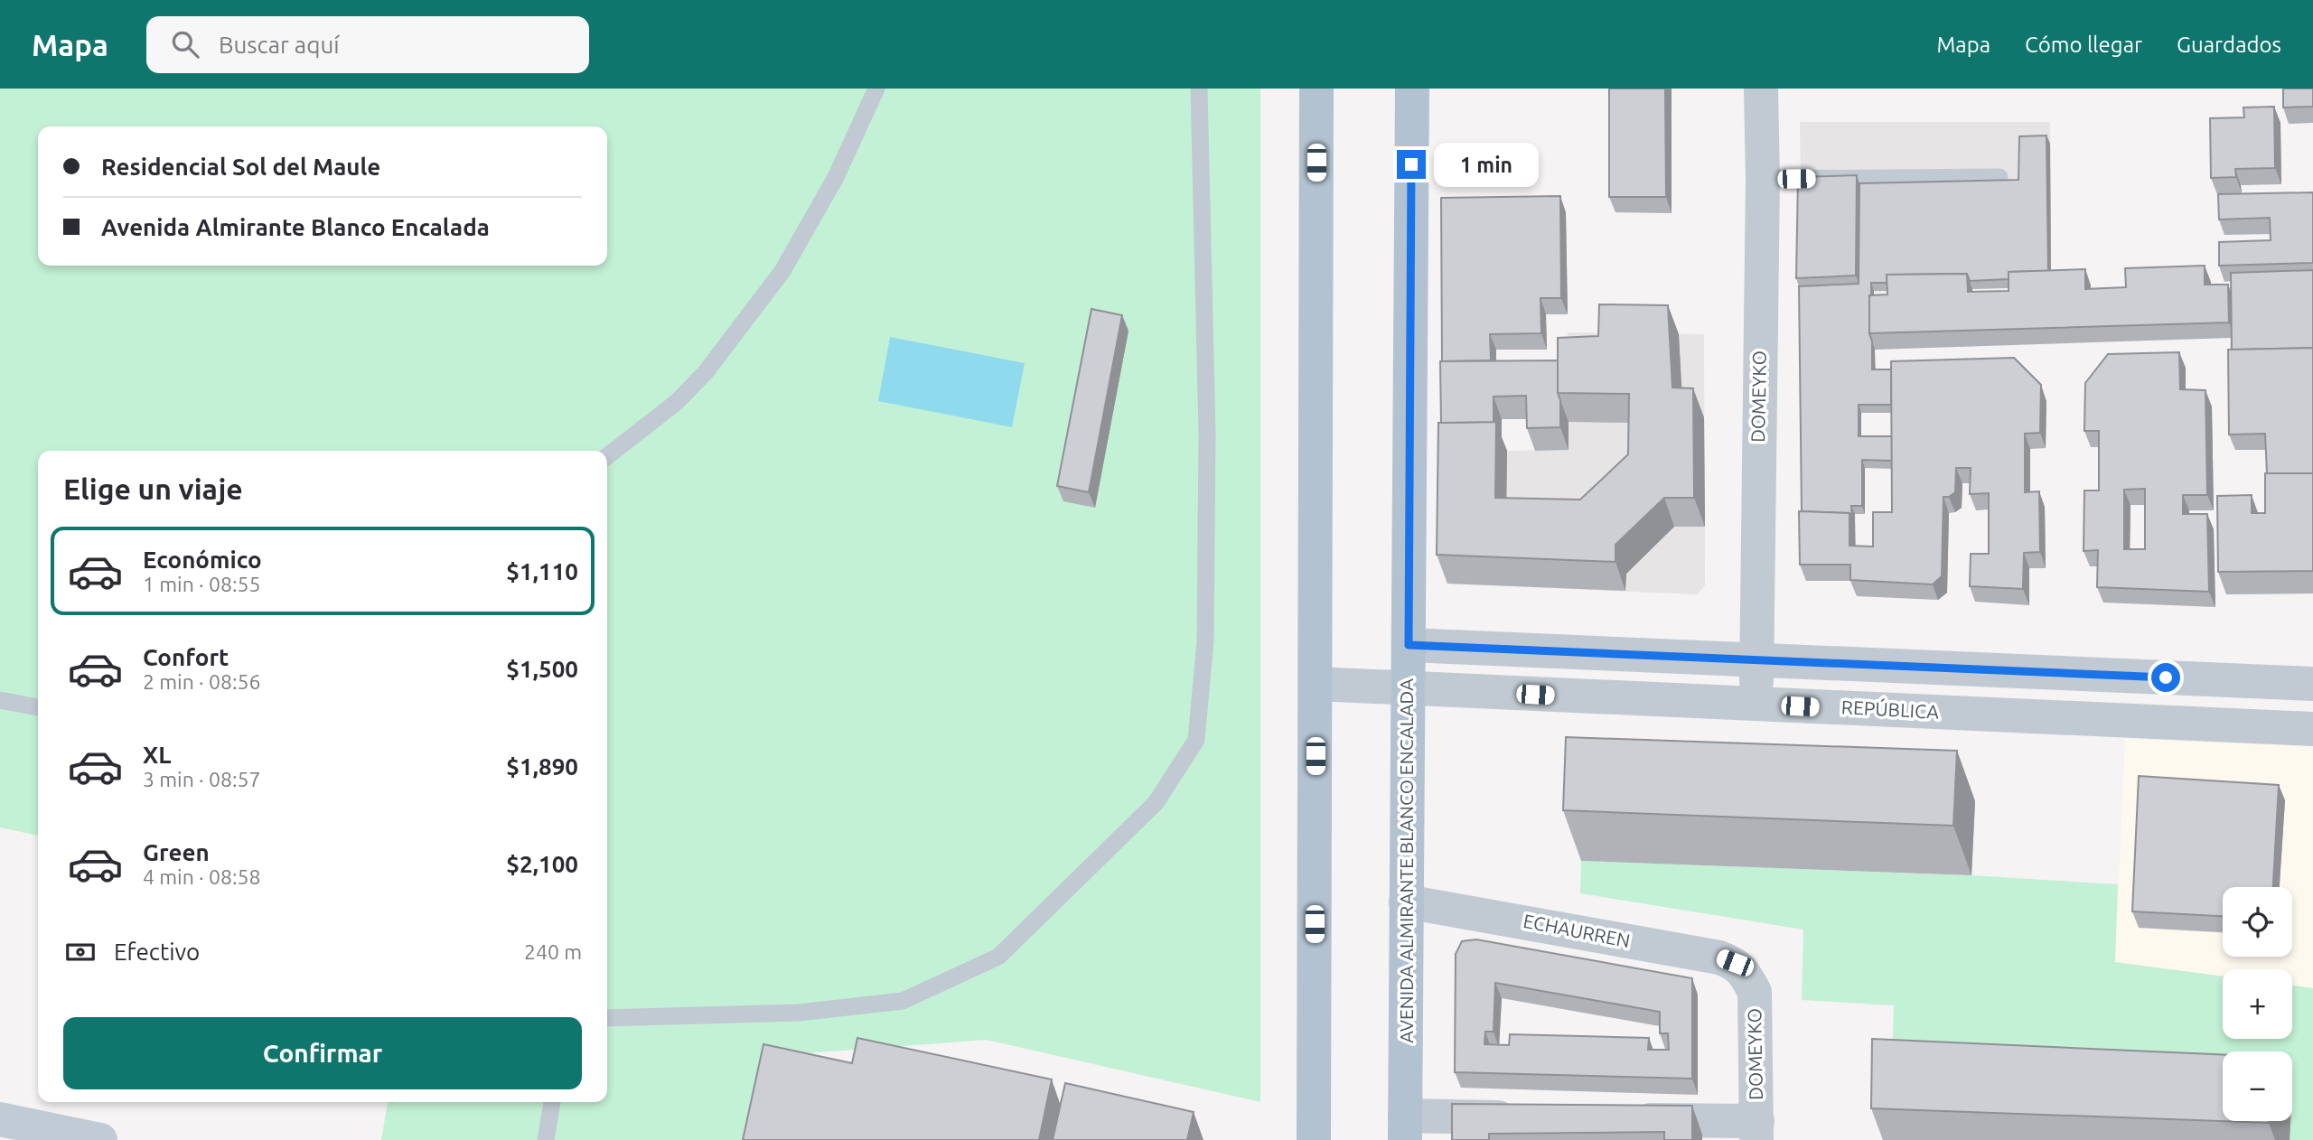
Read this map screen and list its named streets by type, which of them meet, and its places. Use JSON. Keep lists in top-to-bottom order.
{
  "streets": {
    "main road": ["AVENIDA ALMIRANTE BLANCO ENCALADA"],
    "street": ["DOMEYKO", "REPÚBLICA", "ECHAURREN"]
  },
  "crossings": [
    ["DOMEYKO", "REPÚBLICA"],
    ["DOMEYKO", "ECHAURREN"],
    ["REPÚBLICA", "AVENIDA ALMIRANTE BLANCO ENCALADA"],
    ["AVENIDA ALMIRANTE BLANCO ENCALADA", "ECHAURREN"]
  ],
  "page": {
    "header": "Mapa",
    "search": "Buscar aquí",
    "nav": ["Mapa", "Cómo llegar", "Guardados"],
    "banner": ["Residencial Sol del Maule", "Avenida Almirante Blanco Encalada"],
    "bubble": "1 min",
    "heading": "Elige un viaje",
    "list": [
      {
        "name": "Económico",
        "note": "1 min · 08:55",
        "value": "$1,110"
      },
      {
        "name": "Confort",
        "note": "2 min · 08:56",
        "value": "$1,500"
      },
      {
        "name": "XL",
        "note": "3 min · 08:57",
        "value": "$1,890"
      },
      {
        "name": "Green",
        "note": "4 min · 08:58",
        "value": "$2,100"
      }
    ],
    "map_buttons": ["+", "−"],
    "pay": ["Efectivo", "240 m"],
    "buttons": "Confirmar"
  }
}
